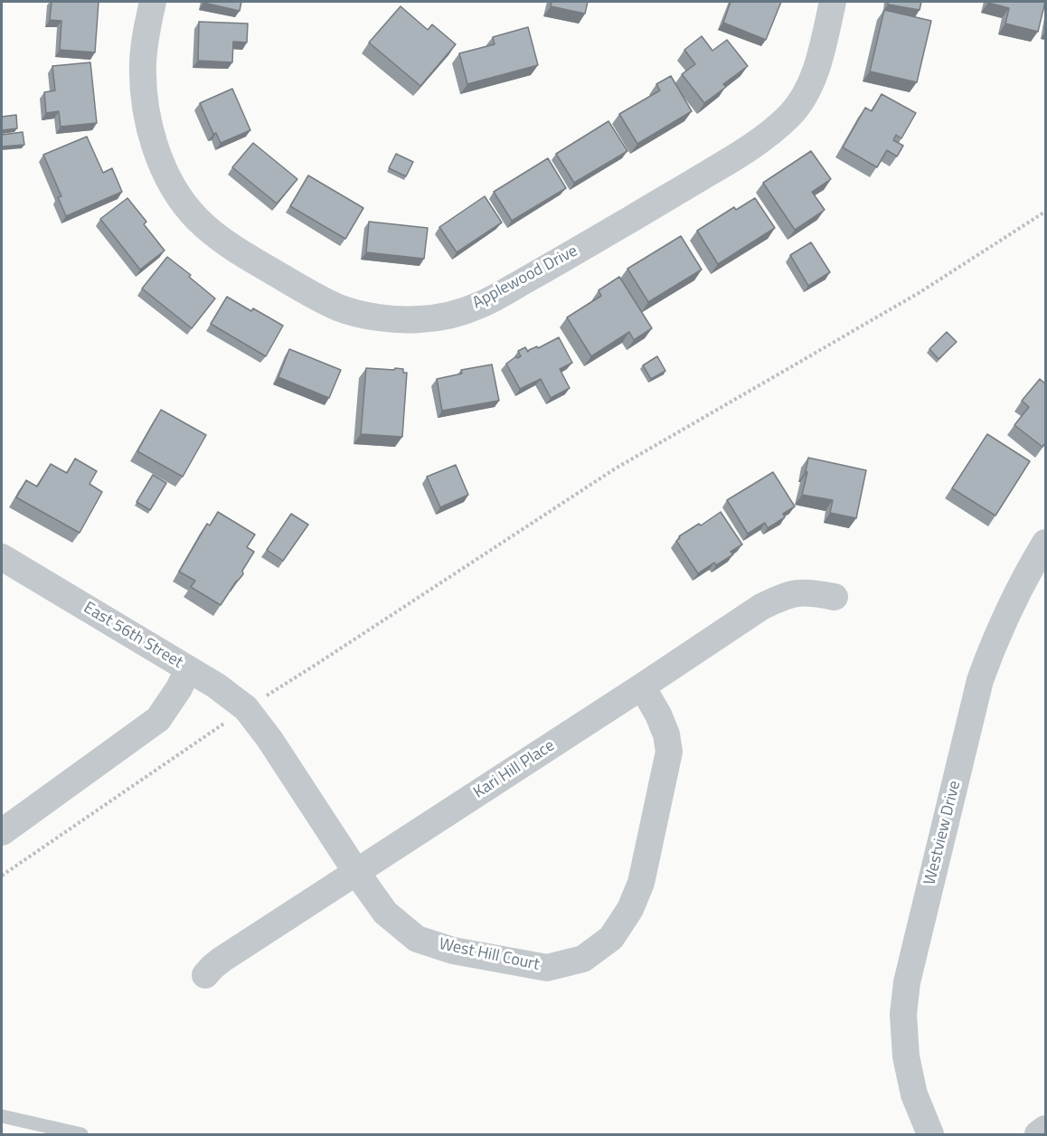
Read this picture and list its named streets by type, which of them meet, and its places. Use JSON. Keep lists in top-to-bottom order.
{
  "streets": {
    "street": [
      "Applewood Drive",
      "East 56th Street",
      "Kari Hill Place",
      "Westview Drive",
      "West Hill Court"
    ]
  },
  "crossings": [
    ["East 56th Street", "West Hill Court"],
    ["Kari Hill Place", "West Hill Court"]
  ]
}
